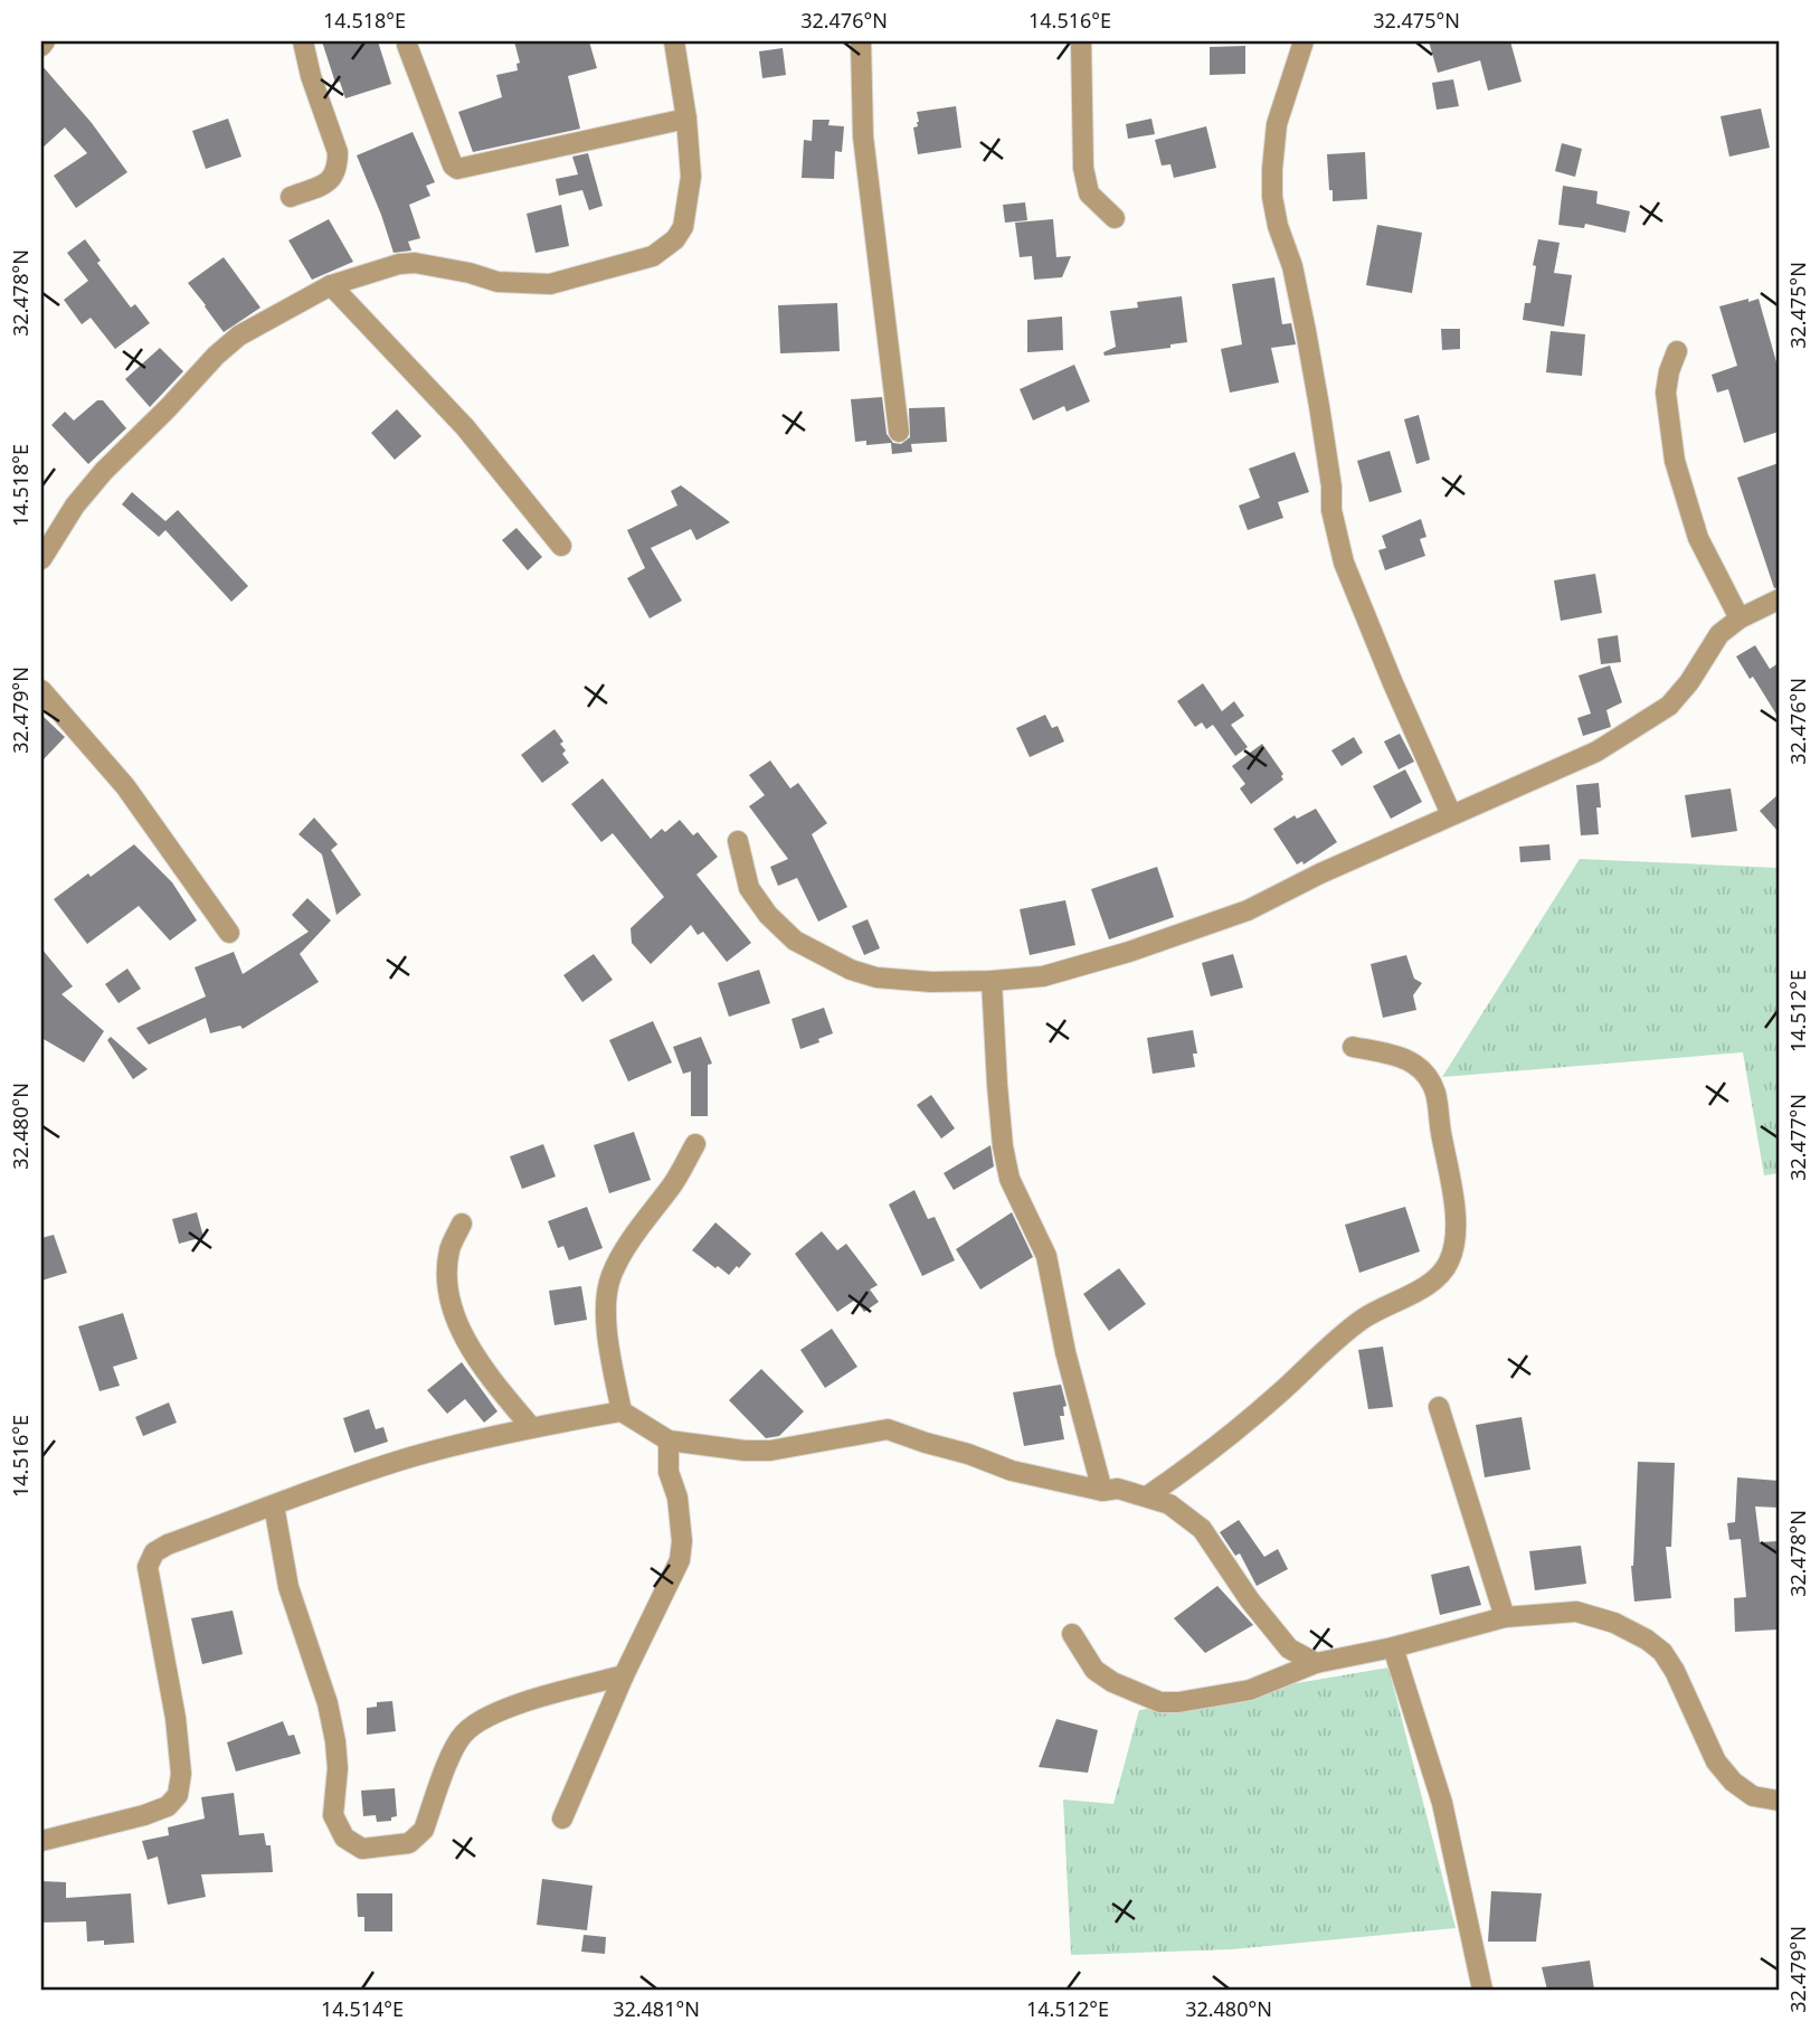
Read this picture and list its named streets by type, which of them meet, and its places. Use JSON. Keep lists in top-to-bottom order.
{
  "coordinates": [
    "14.518°E",
    "32.476°N",
    "14.516°E",
    "32.475°N",
    "32.478°N",
    "32.479°N",
    "14.512°E",
    "32.480°N",
    "32.477°N",
    "14.514°E",
    "32.481°N"
  ]
}
